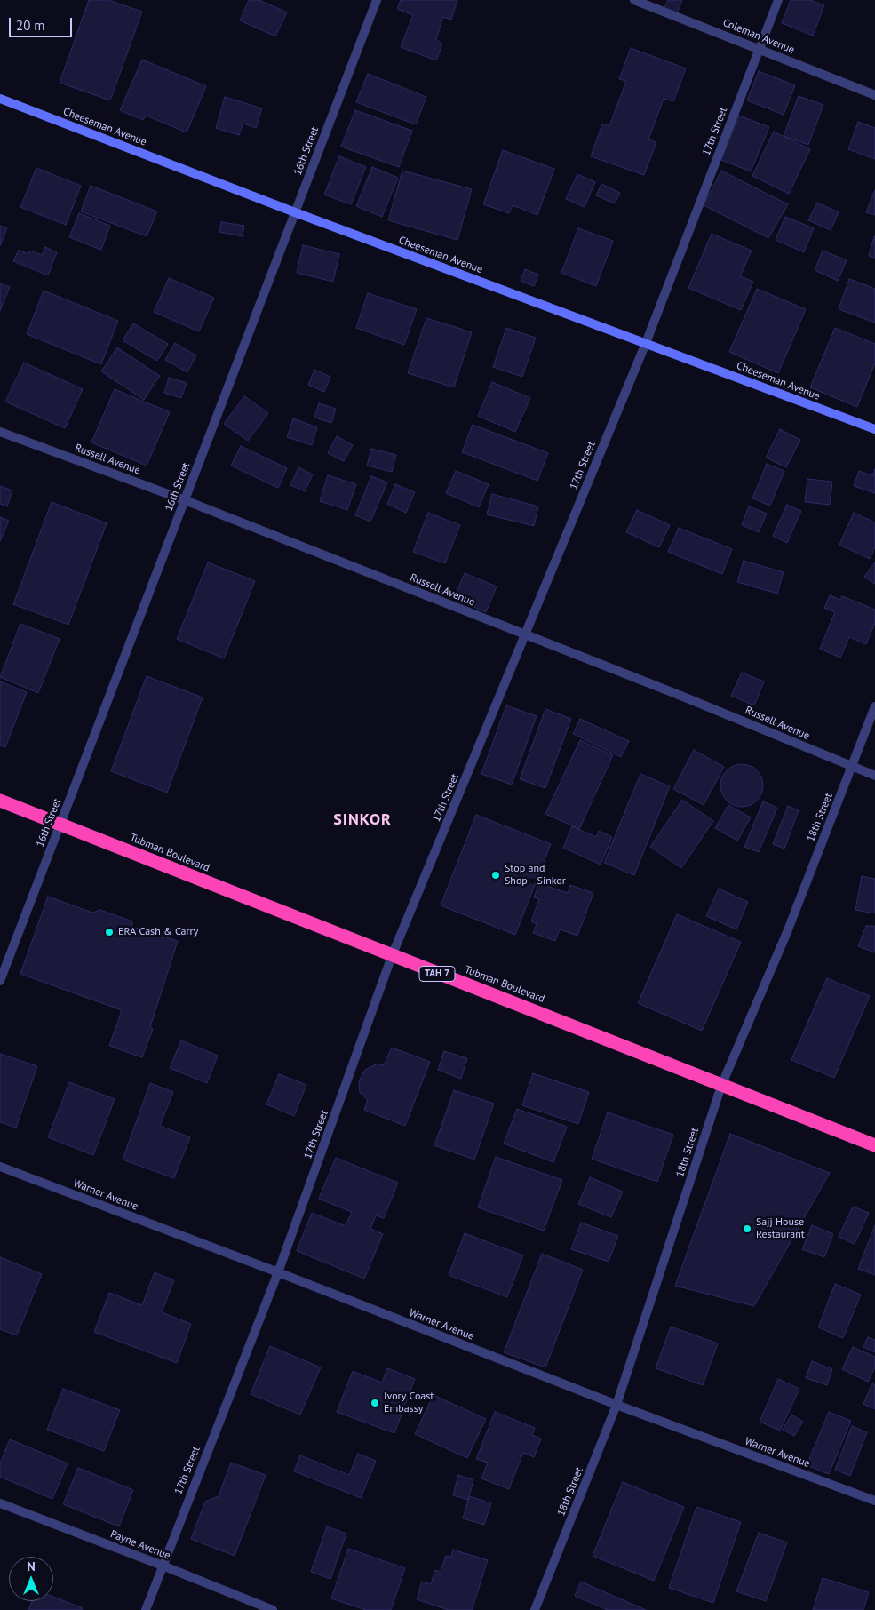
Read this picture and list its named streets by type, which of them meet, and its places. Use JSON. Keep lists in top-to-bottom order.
{
  "streets": {
    "highway": ["Tubman Boulevard", "TAH 7"],
    "street": [
      "Coleman Avenue",
      "Cheeseman Avenue",
      "17th Street",
      "16th Street",
      "Russell Avenue",
      "18th Street",
      "Warner Avenue",
      "Payne Avenue"
    ]
  },
  "crossings": [
    ["Coleman Avenue", "17th Street"],
    ["Cheeseman Avenue", "17th Street"],
    ["Cheeseman Avenue", "16th Street"],
    ["17th Street", "Russell Avenue"],
    ["17th Street", "Tubman Boulevard"],
    ["17th Street", "Warner Avenue"],
    ["17th Street", "Payne Avenue"],
    ["16th Street", "Russell Avenue"],
    ["16th Street", "Tubman Boulevard"],
    ["Russell Avenue", "18th Street"],
    ["18th Street", "Tubman Boulevard"],
    ["18th Street", "Warner Avenue"]
  ],
  "districts": ["SINKOR"],
  "places": [
    "Stop and Shop - Sinkor",
    "ERA Cash & Carry",
    "Sajj House Restaurant",
    "Ivory Coast Embassy"
  ],
  "scale_bar": "20 m",
  "north": "top"
}
